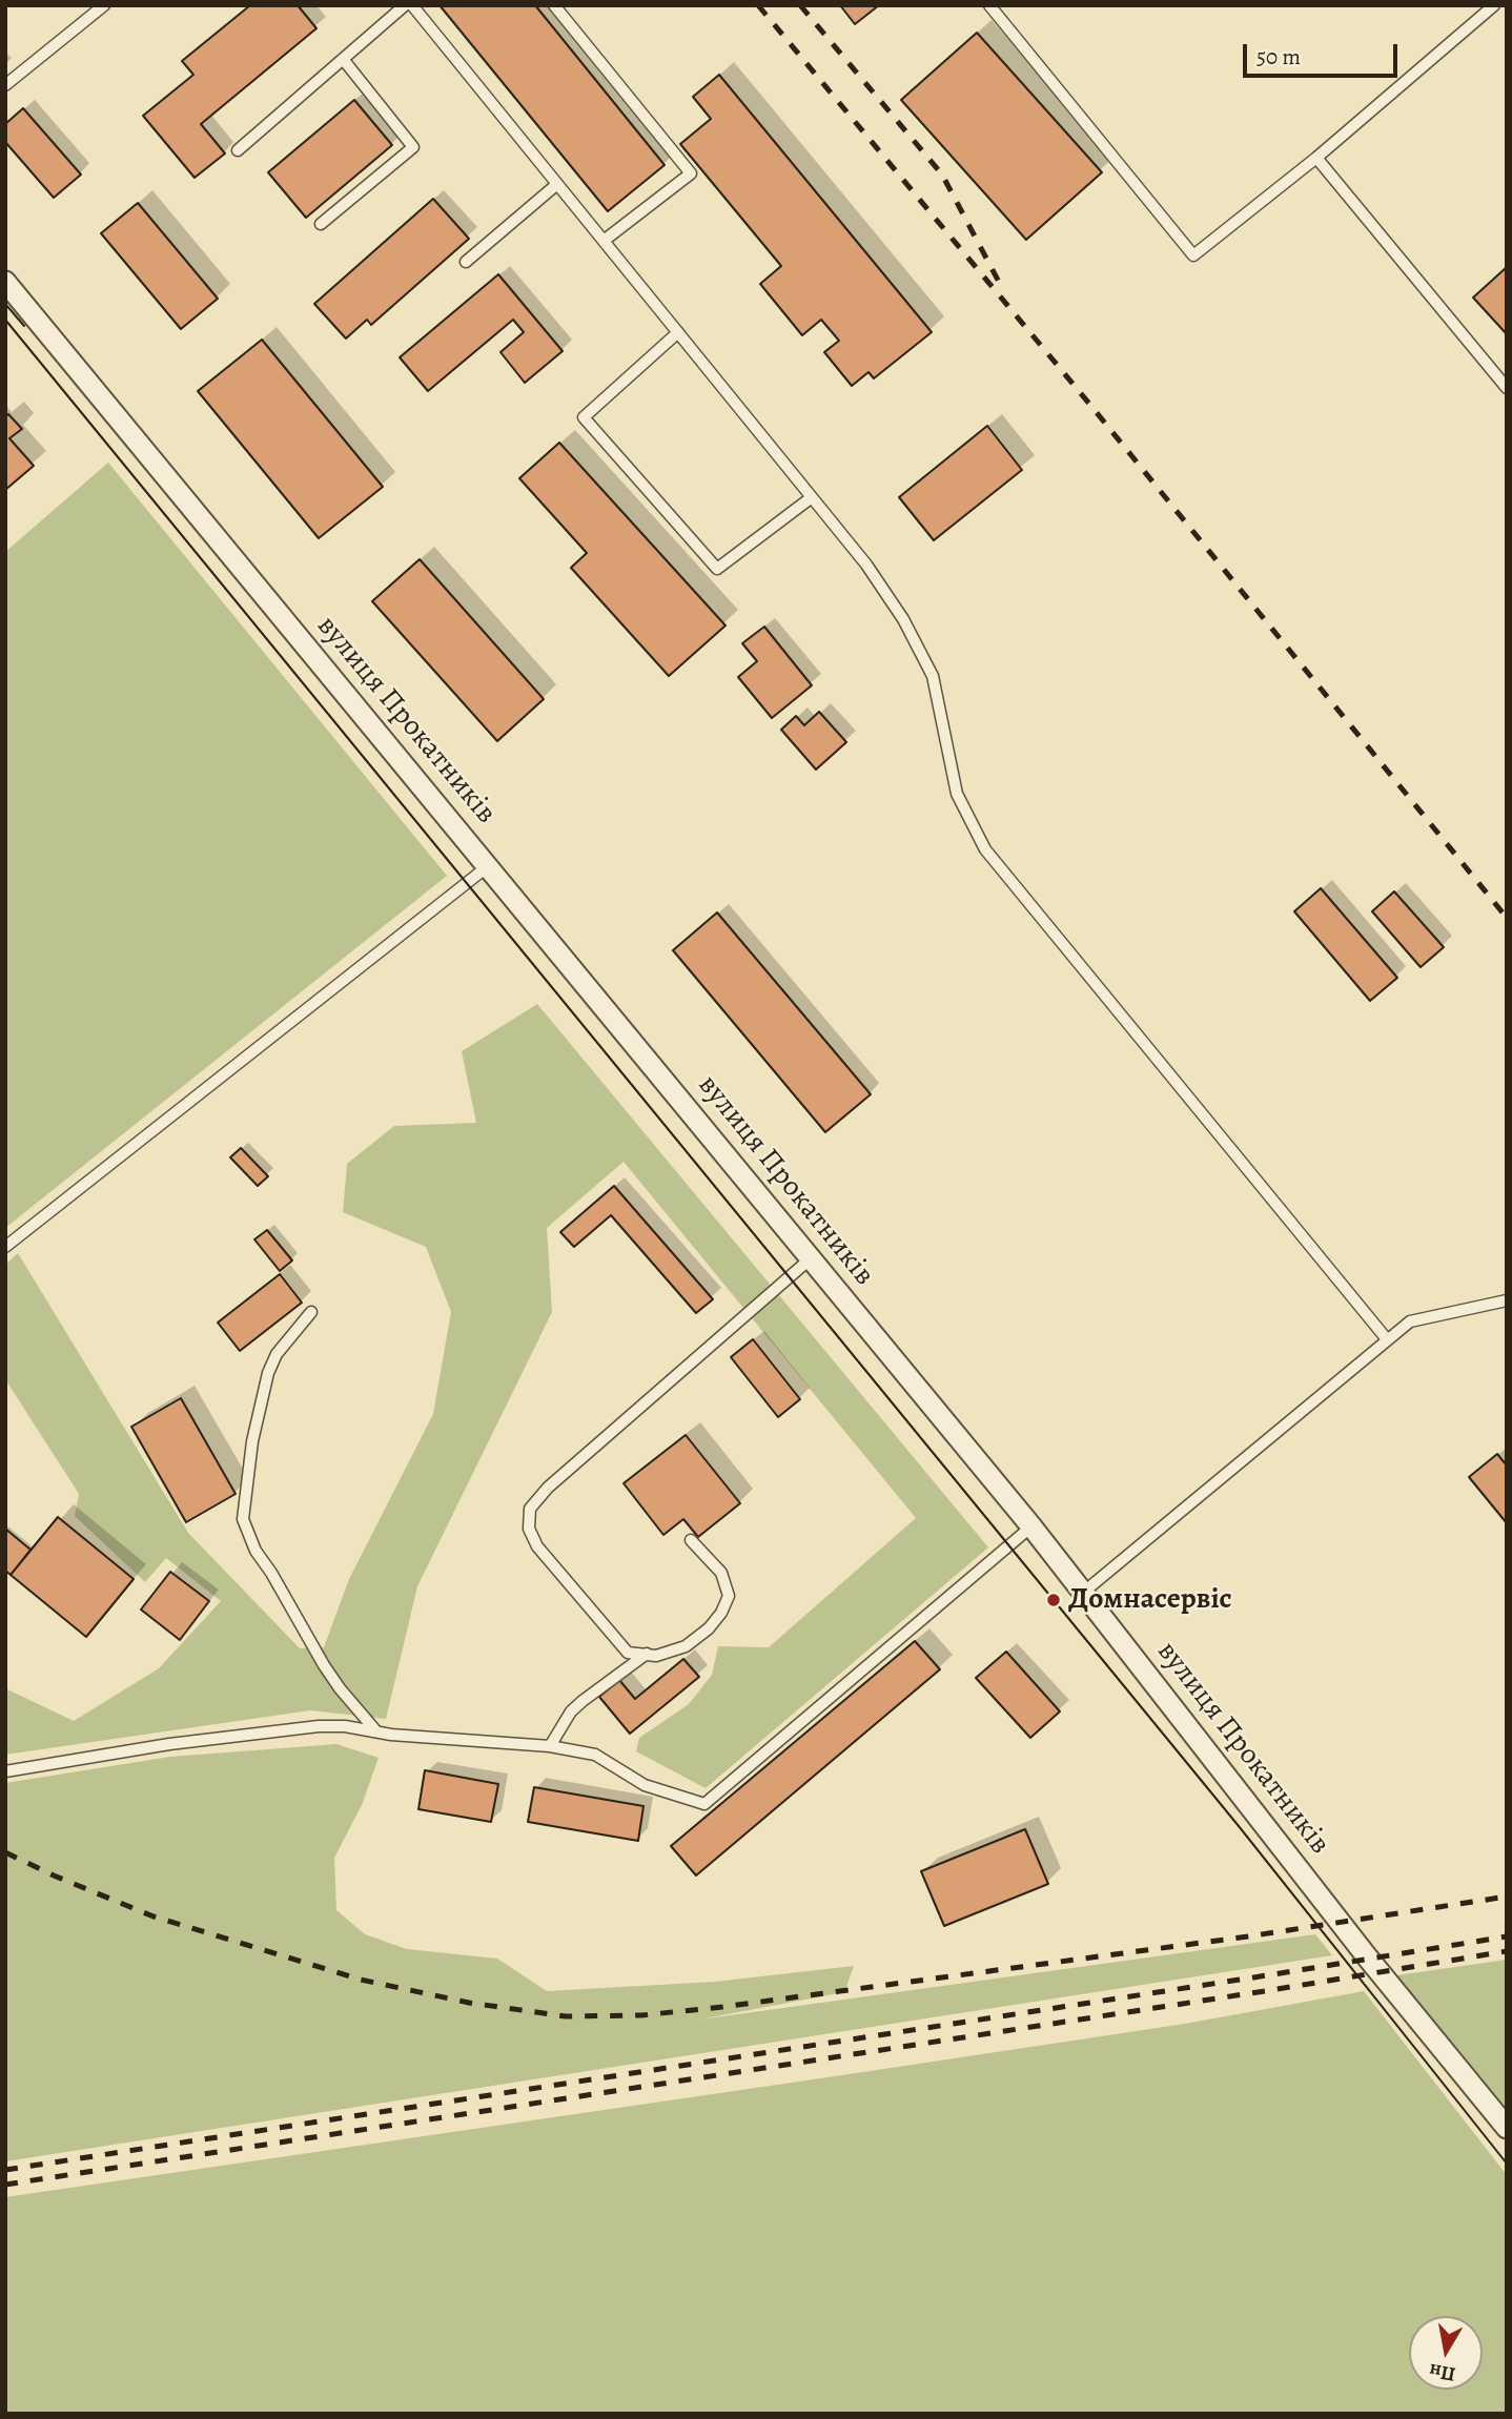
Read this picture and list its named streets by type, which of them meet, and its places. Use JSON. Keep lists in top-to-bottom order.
{
  "streets": {
    "street": ["вулиця Прокатників"]
  },
  "places": ["Домнасервіс"],
  "scale_bar": "50 m",
  "north": "bottom"
}
